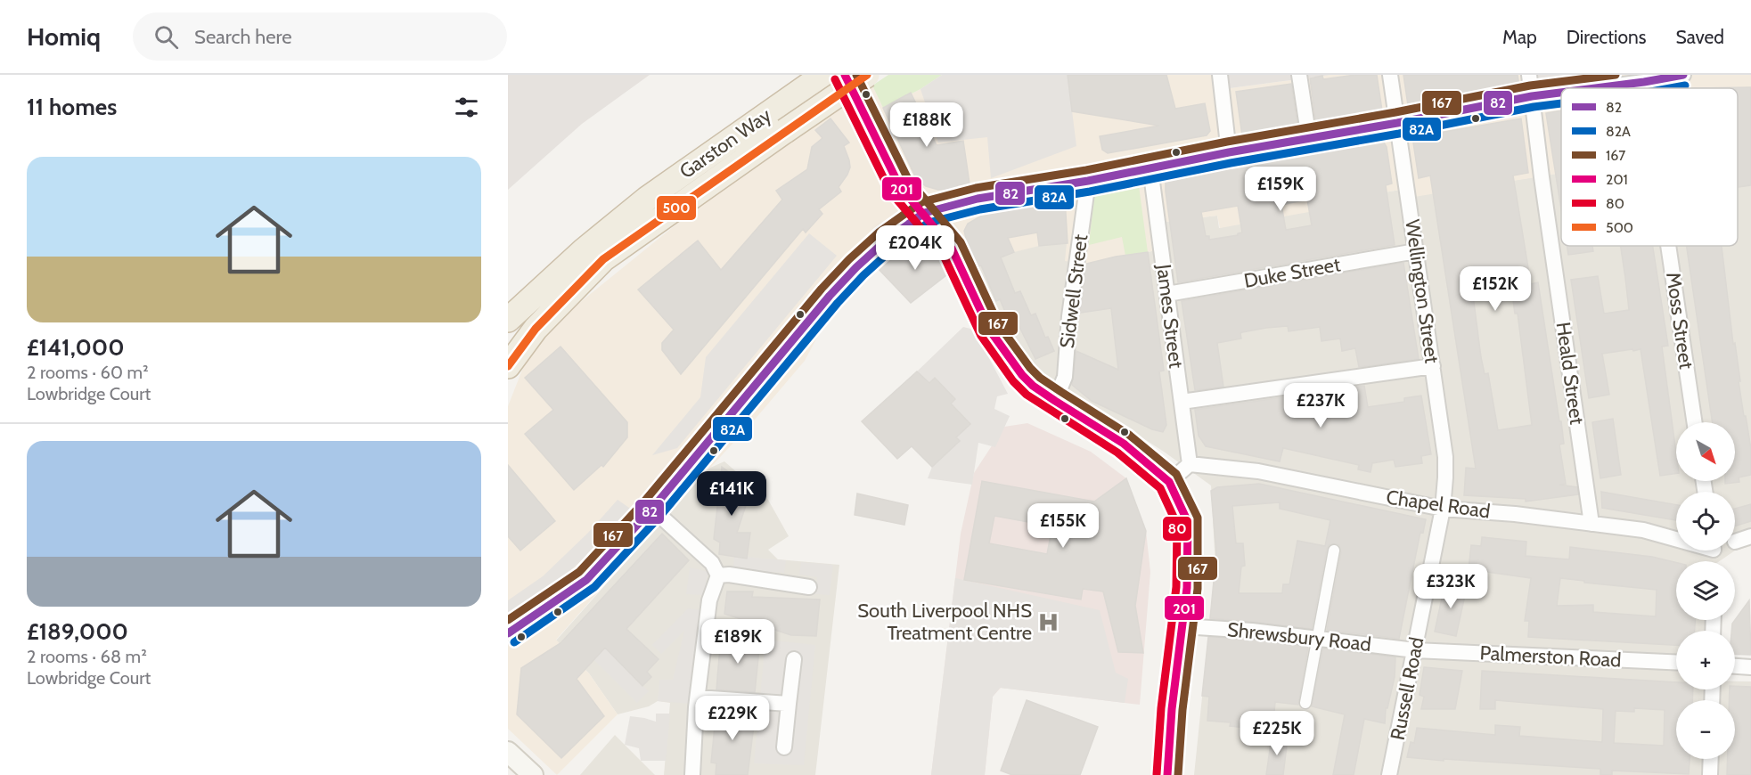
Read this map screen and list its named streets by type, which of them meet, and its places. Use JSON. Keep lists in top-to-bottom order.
{
  "streets": {
    "highway": ["Garston Way"],
    "street": [
      "Duke Street",
      "Sidwell Street",
      "Wellington Street",
      "James Street",
      "Moss Street",
      "Heald Street",
      "Chapel Road",
      "Shrewsbury Road",
      "Palmerston Road",
      "Russell Road"
    ]
  },
  "crossings": [
    ["Duke Street", "Wellington Street"],
    ["Duke Street", "James Street"],
    ["Wellington Street", "Chapel Road"],
    ["Wellington Street", "Russell Road"],
    ["James Street", "Chapel Road"],
    ["Heald Street", "Chapel Road"],
    ["Chapel Road", "Russell Road"],
    ["Shrewsbury Road", "Palmerston Road"],
    ["Shrewsbury Road", "Russell Road"],
    ["Palmerston Road", "Russell Road"]
  ],
  "places": {
    "hospital": ["South Liverpool NHS Treatment Centre"]
  },
  "lines": [
    "transit line 82",
    "transit line 167",
    "transit line 201",
    "transit line 500",
    "transit line 80",
    "transit line 82A"
  ],
  "legend": [
    "82",
    "82A",
    "167",
    "201",
    "80",
    "500"
  ],
  "north": "bottom right",
  "page": {
    "header": "Homiq",
    "search": "Search here",
    "nav": ["Map", "Directions", "Saved"],
    "heading": "11 homes",
    "price": [
      "£188K",
      "£159K",
      "£204K",
      "£152K",
      "£237K",
      "£141K",
      "£155K",
      "£323K",
      "£189K",
      "£229K",
      "£225K"
    ],
    "list": [
      {
        "name": "£141,000",
        "note": "2 rooms · 60 m² · Lowbridge Court"
      },
      {
        "name": "£189,000",
        "note": "2 rooms · 68 m² · Lowbridge Court"
      }
    ],
    "map_buttons": ["+", "−"]
  }
}
